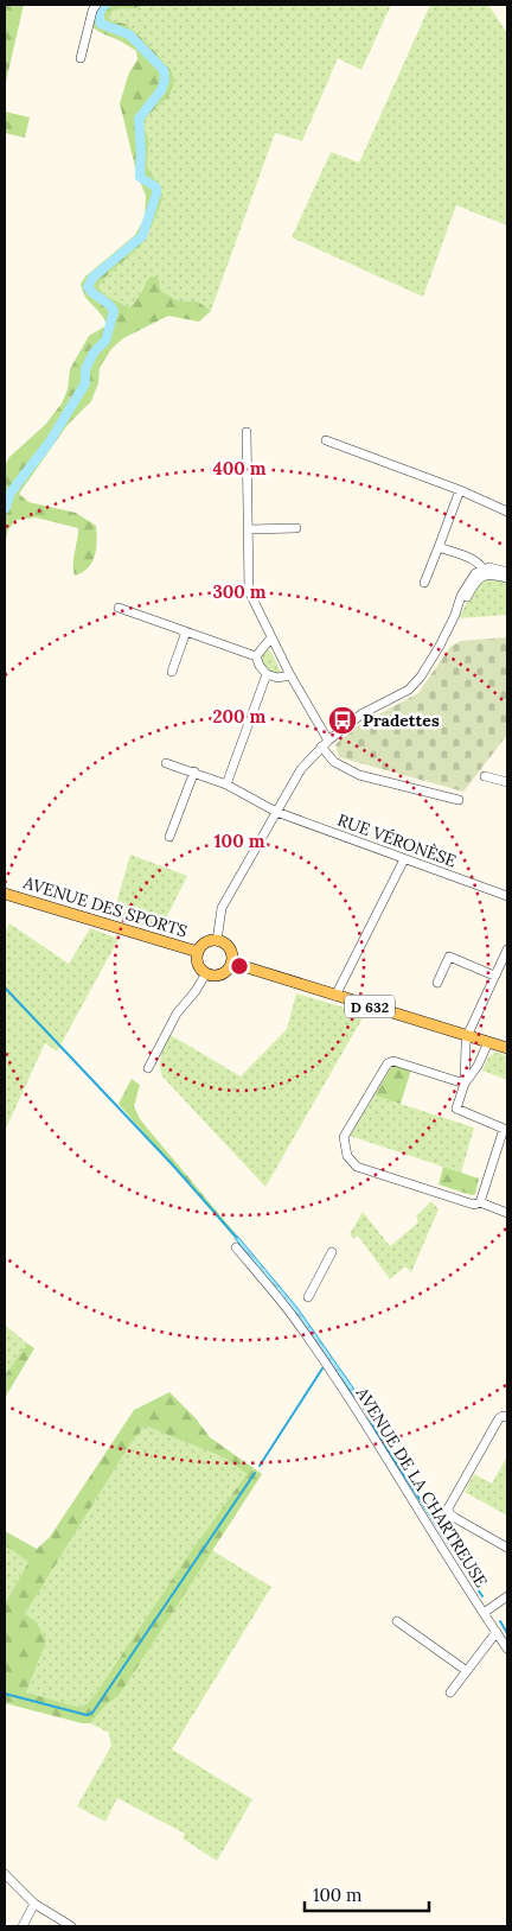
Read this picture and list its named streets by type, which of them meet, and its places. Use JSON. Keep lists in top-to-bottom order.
{
  "streets": {
    "main road": ["AVENUE DES SPORTS", "D 632"],
    "street": ["RUE VÉRONÈSE", "AVENUE DE LA CHARTREUSE"]
  },
  "crossings": [
    ["AVENUE DES SPORTS", "D 632"]
  ],
  "places": {
    "bus stop": ["Pradettes"]
  },
  "scale_bar": "100 m",
  "rings": [
    "400 m",
    "300 m",
    "200 m",
    "100 m"
  ]
}
